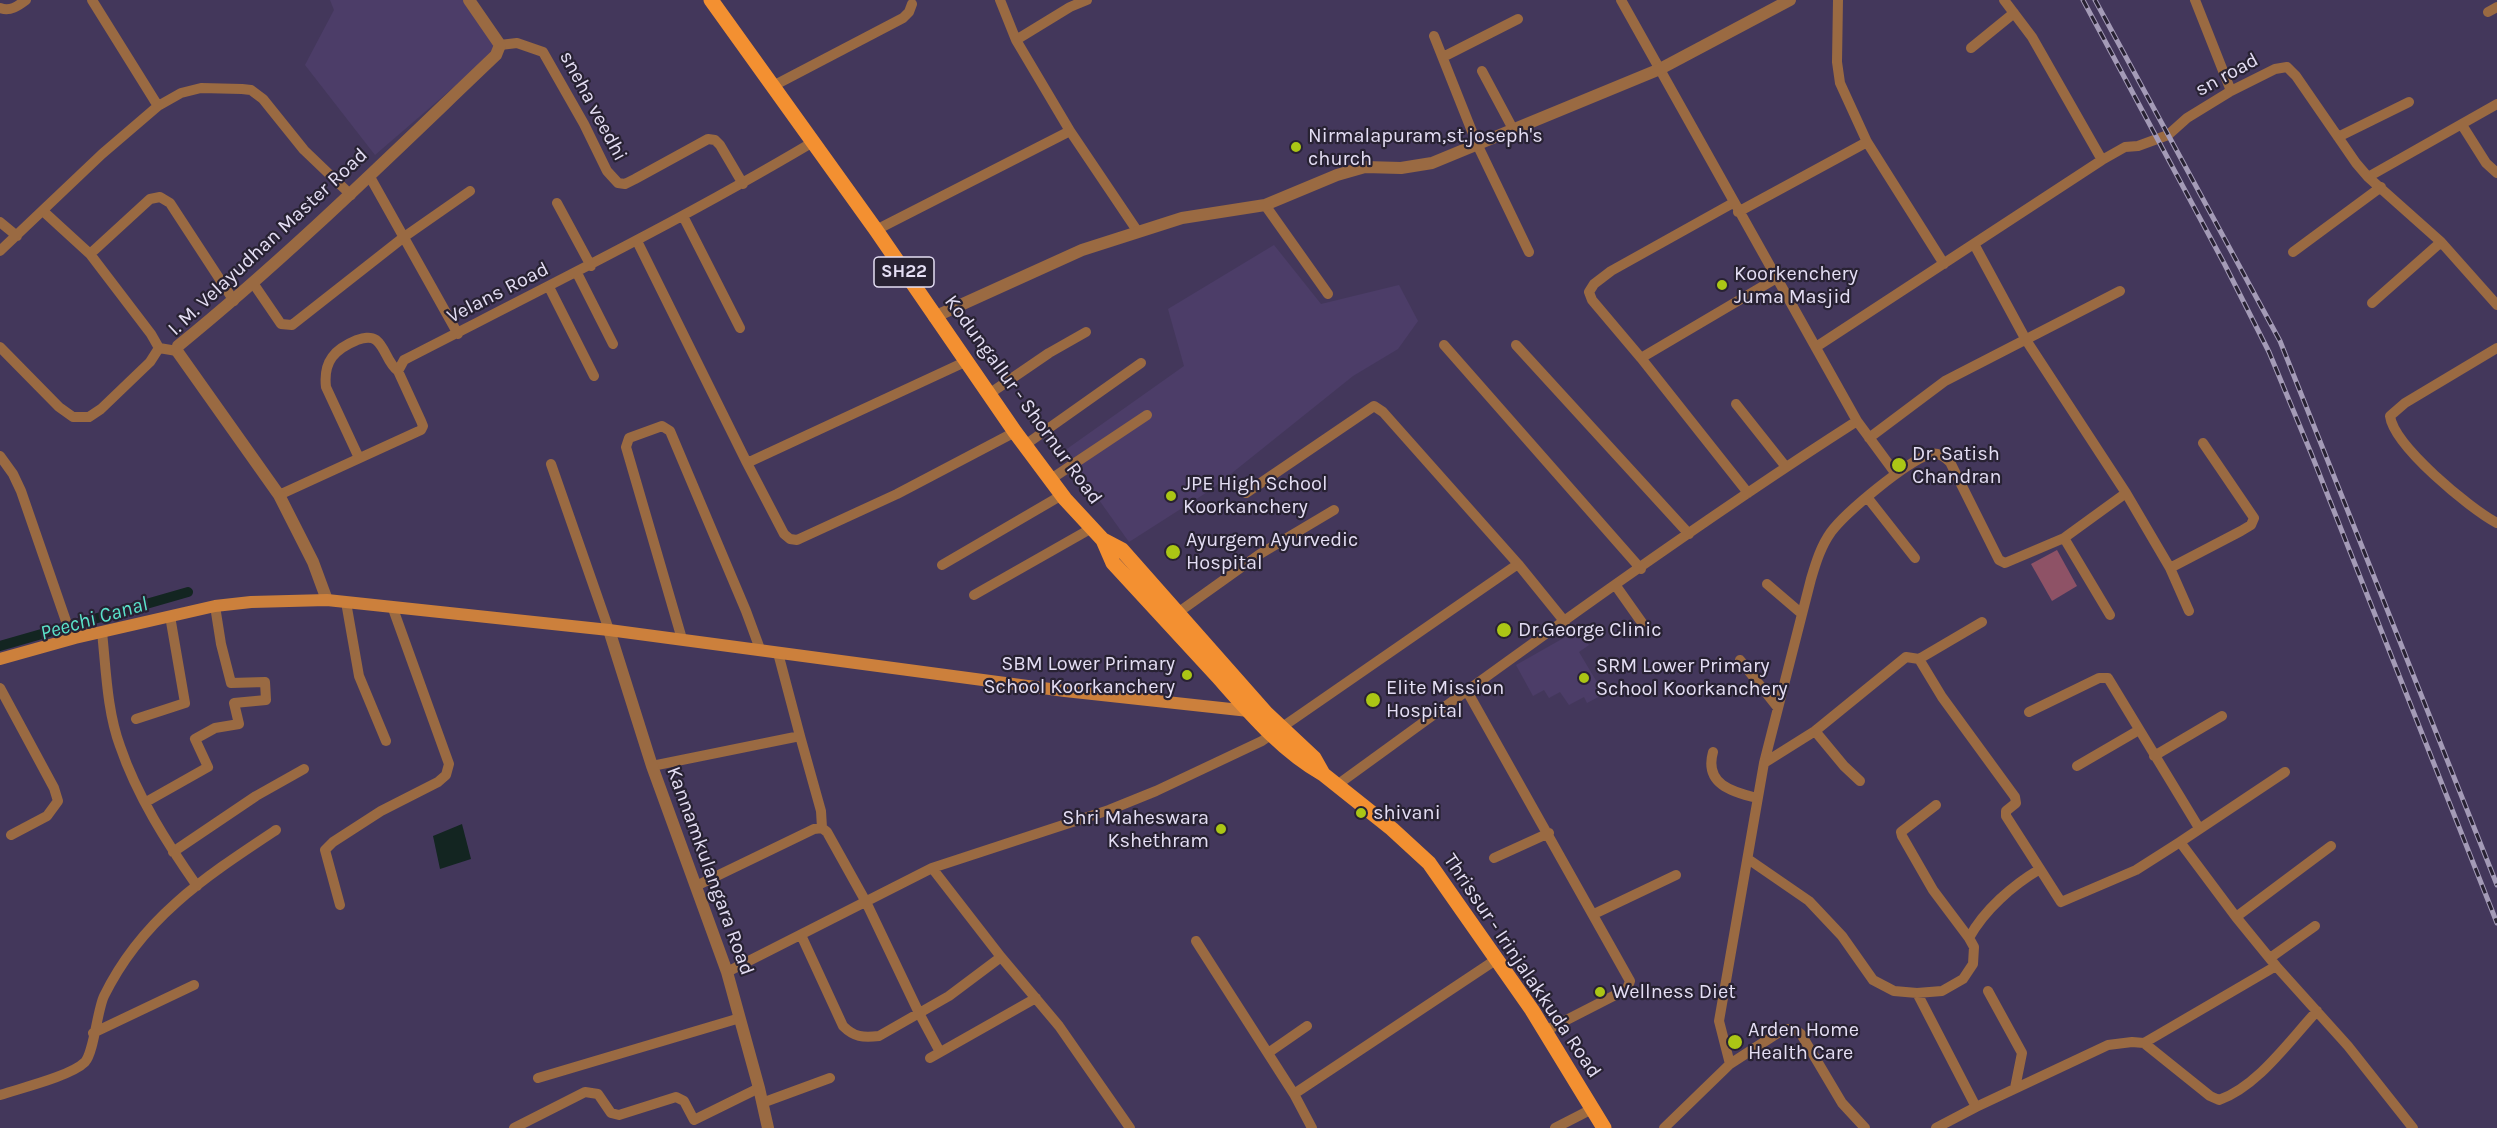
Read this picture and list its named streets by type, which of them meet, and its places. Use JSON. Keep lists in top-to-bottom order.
{
  "streets": {
    "main road": ["SH22", "Kodungallur - Shornur Road", "Thrissur - Irinjalakkuda Road"],
    "street": [
      "sn road",
      "sneha veedhi",
      "I. M. Velayudhan Master Road",
      "Velans Road",
      "Kannamkulangara Road"
    ]
  },
  "crossings": [
    ["sneha veedhi", "I. M. Velayudhan Master Road"],
    ["sneha veedhi", "Velans Road"],
    ["Velans Road", "Kodungallur - Shornur Road"],
    ["Kodungallur - Shornur Road", "Thrissur - Irinjalakkuda Road"]
  ],
  "water": ["Peechi Canal"],
  "places": [
    "Nirmalapuram,st.joseph's church",
    "Koorkenchery Juma Masjid",
    "Dr. Satish Chandran",
    "JPE High School Koorkanchery",
    "Ayurgem Ayurvedic Hospital",
    "Dr.George Clinic",
    "SBM Lower Primary School Koorkanchery",
    "SRM Lower Primary School Koorkanchery",
    "Elite Mission Hospital",
    "shivani",
    "Shri Maheswara Kshethram",
    "Wellness Diet",
    "Arden Home Health Care"
  ]
}
